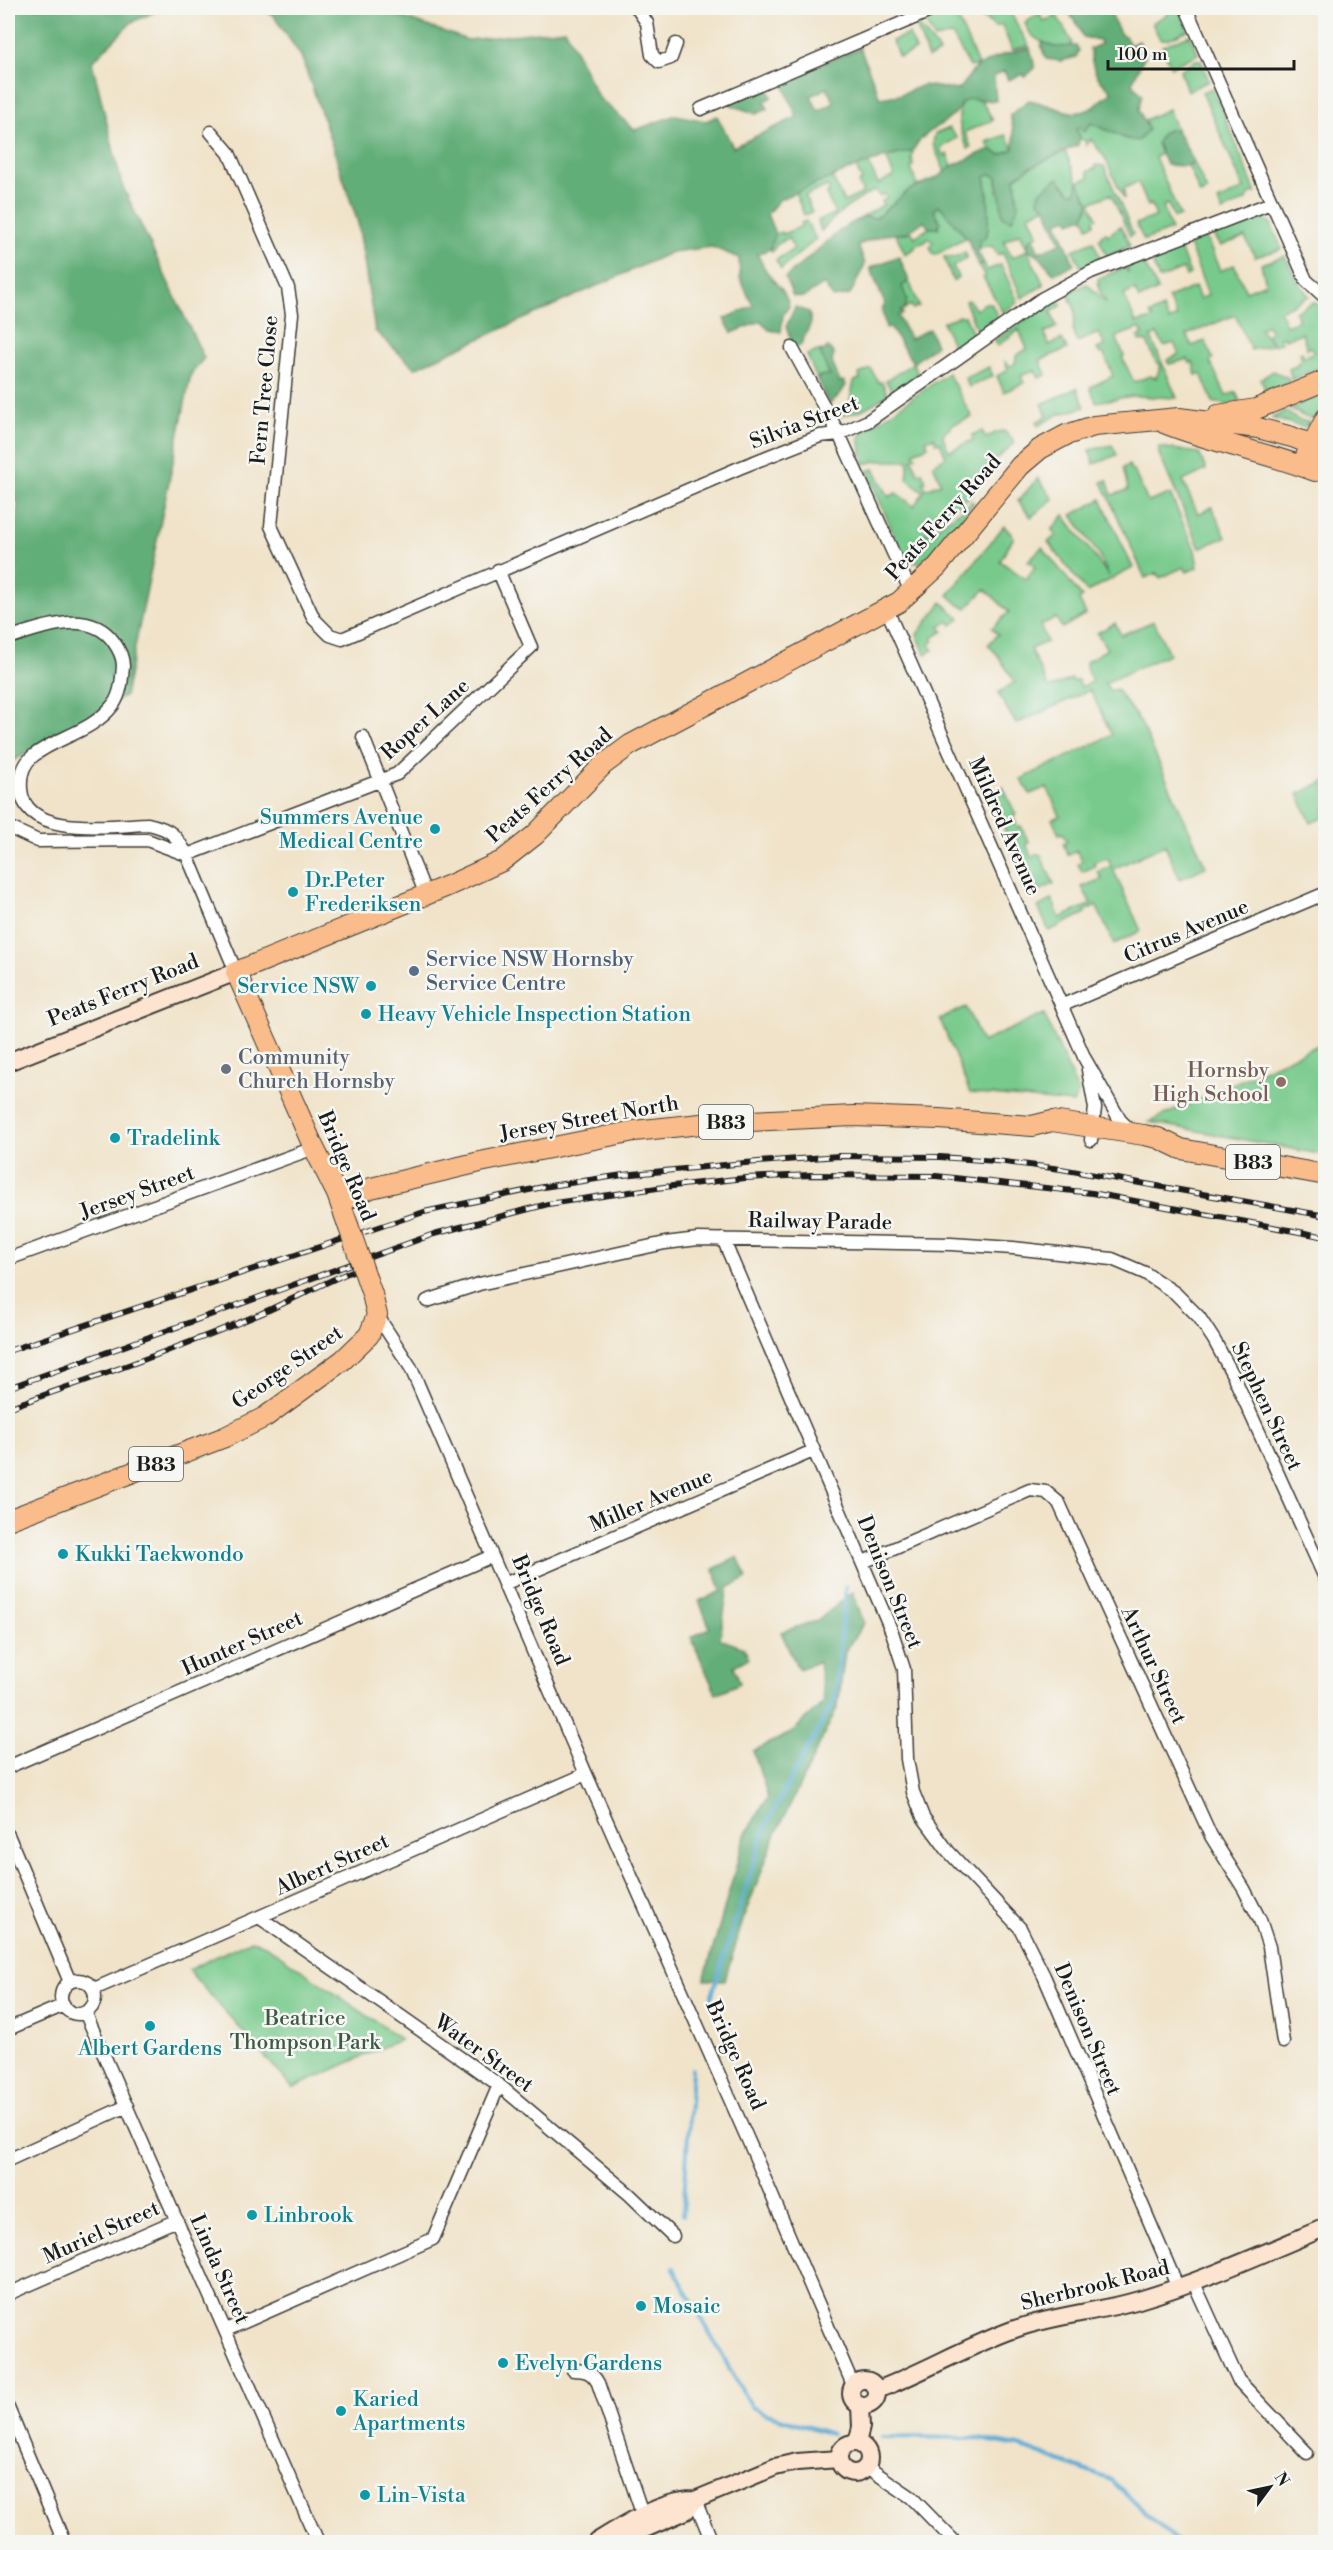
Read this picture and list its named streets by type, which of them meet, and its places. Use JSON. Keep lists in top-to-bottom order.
{
  "streets": {
    "main road": [
      "Peats Ferry Road",
      "Jersey Street North",
      "B83",
      "Bridge Road",
      "George Street",
      "Sherbrook Road"
    ],
    "street": [
      "Fern Tree Close",
      "Silvia Street",
      "Roper Lane",
      "Mildred Avenue",
      "Citrus Avenue",
      "Jersey Street",
      "Railway Parade",
      "Stephen Street",
      "Miller Avenue",
      "Denison Street",
      "Hunter Street",
      "Arthur Street",
      "Albert Street",
      "Water Street",
      "Muriel Street",
      "Linda Street"
    ]
  },
  "crossings": [
    ["Fern Tree Close", "Silvia Street"],
    ["Silvia Street", "Roper Lane"],
    ["Peats Ferry Road", "Mildred Avenue"],
    ["Peats Ferry Road", "Bridge Road"],
    ["Roper Lane", "Bridge Road"],
    ["Mildred Avenue", "Citrus Avenue"],
    ["Mildred Avenue", "Jersey Street North"],
    ["Jersey Street North", "Bridge Road"],
    ["Bridge Road", "Jersey Street"],
    ["Bridge Road", "George Street"],
    ["Bridge Road", "Miller Avenue"],
    ["Bridge Road", "Hunter Street"],
    ["Bridge Road", "Albert Street"],
    ["Bridge Road", "Sherbrook Road"],
    ["Railway Parade", "Stephen Street"],
    ["Railway Parade", "Denison Street"],
    ["Miller Avenue", "Denison Street"],
    ["Denison Street", "Arthur Street"],
    ["Denison Street", "Sherbrook Road"],
    ["Albert Street", "Water Street"],
    ["Albert Street", "Linda Street"],
    ["Muriel Street", "Linda Street"]
  ],
  "parks": ["Beatrice Thompson Park"],
  "places": [
    "Summers Avenue Medical Centre",
    "Dr.Peter Frederiksen",
    "Service NSW Hornsby Service Centre",
    "Service NSW",
    "Heavy Vehicle Inspection Station",
    "Community Church Hornsby",
    "Hornsby High School",
    "Tradelink",
    "Kukki Taekwondo",
    "Albert Gardens",
    "Linbrook",
    "Mosaic",
    "Evelyn Gardens",
    "Karied Apartments",
    "Lin-Vista"
  ],
  "scale_bar": "100 m",
  "north": "top right"
}
